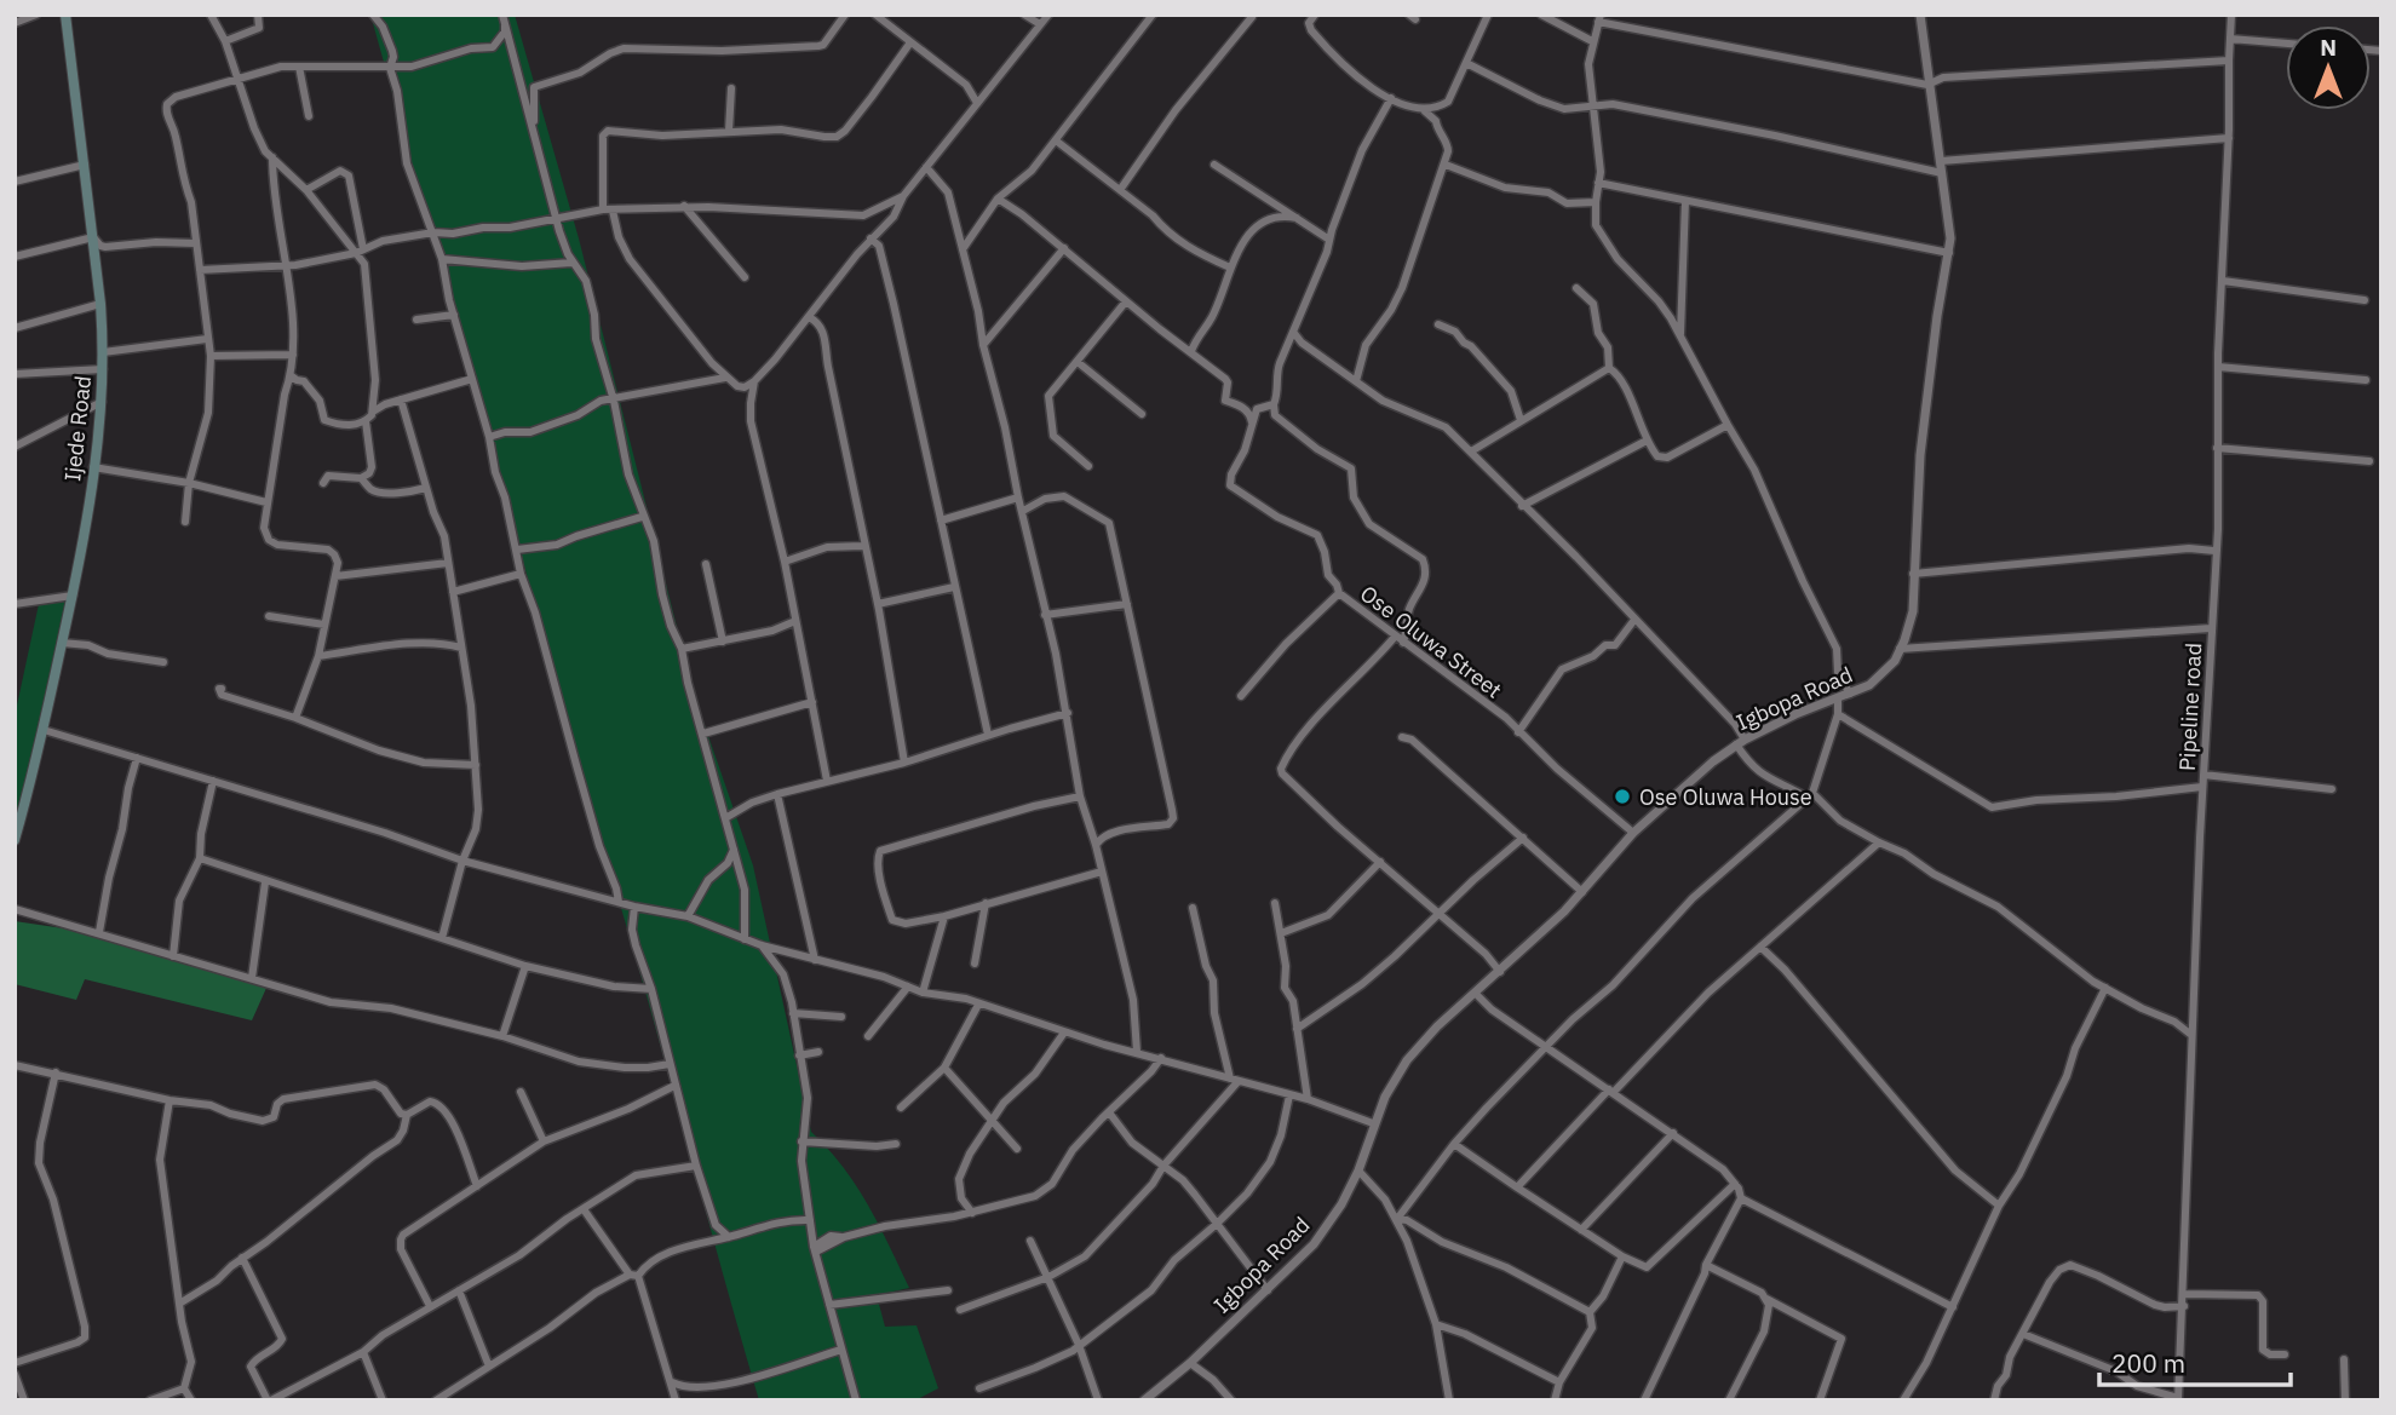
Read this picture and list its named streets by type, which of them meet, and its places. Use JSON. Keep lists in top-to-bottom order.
{
  "streets": {
    "main road": ["Ijede Road"],
    "street": ["Ose Oluwa Street", "Igbopa Road", "Pipeline road"]
  },
  "crossings": [
    ["Ose Oluwa Street", "Igbopa Road"]
  ],
  "places": ["Ose Oluwa House"],
  "scale_bar": "200 m",
  "north": "top"
}
